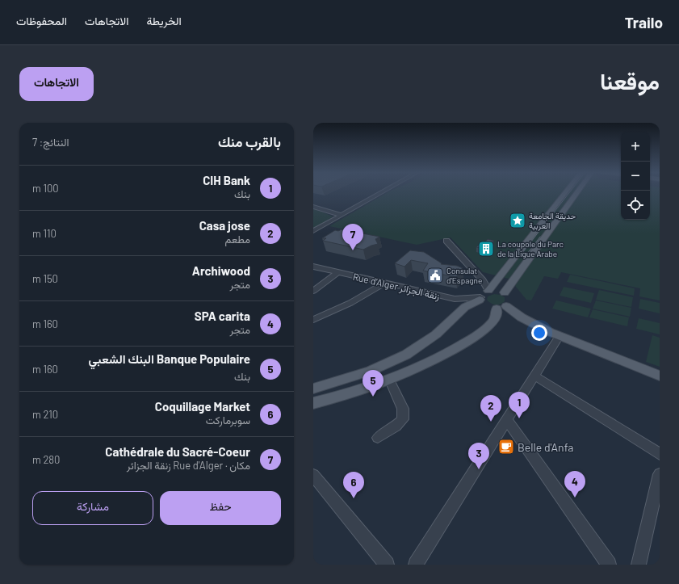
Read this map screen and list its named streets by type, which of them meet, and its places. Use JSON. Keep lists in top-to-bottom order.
{
  "streets": {
    "street": ["Rue d'Alger زنقة الجزائر"]
  },
  "places": {
    "place": ["حديقة الجامعة العربية"],
    "building": ["La coupole du Parc de la Ligue Arabe"],
    "public building": ["Consulat d'Espagne"],
    "cafe": ["Belle d'Anfa"]
  },
  "page": {
    "header": "Trailo",
    "nav": ["الخريطة", "الاتجاهات", "المحفوظات"],
    "title": "موقعنا",
    "buttons": [
      "الاتجاهات",
      ["حفظ", "مشاركة"]
    ],
    "heading": ["بالقرب منك", "النتائج: 7"],
    "map_buttons": ["+", "−"],
    "list": [
      {
        "mark": "1",
        "name": "CIH Bank",
        "note": "بنك",
        "value": "100 m"
      },
      {
        "mark": "2",
        "name": "Casa jose",
        "note": "مطعم",
        "value": "110 m"
      },
      {
        "mark": "3",
        "name": "Archiwood",
        "note": "متجر",
        "value": "150 m"
      },
      {
        "mark": "4",
        "name": "SPA carita",
        "note": "متجر",
        "value": "160 m"
      },
      {
        "mark": "5",
        "name": "Banque Populaire البنك الشعبي",
        "note": "بنك",
        "value": "160 m"
      },
      {
        "mark": "6",
        "name": "Coquillage Market",
        "note": "سوبرماركت",
        "value": "210 m"
      },
      {
        "mark": "7",
        "name": "Cathédrale du Sacré-Coeur",
        "note": "مكان · Rue d'Alger زنقة الجزائر",
        "value": "280 m"
      }
    ],
    "pins": [
      "7",
      "5",
      "1",
      "2",
      "3",
      "4",
      "6"
    ]
  }
}
